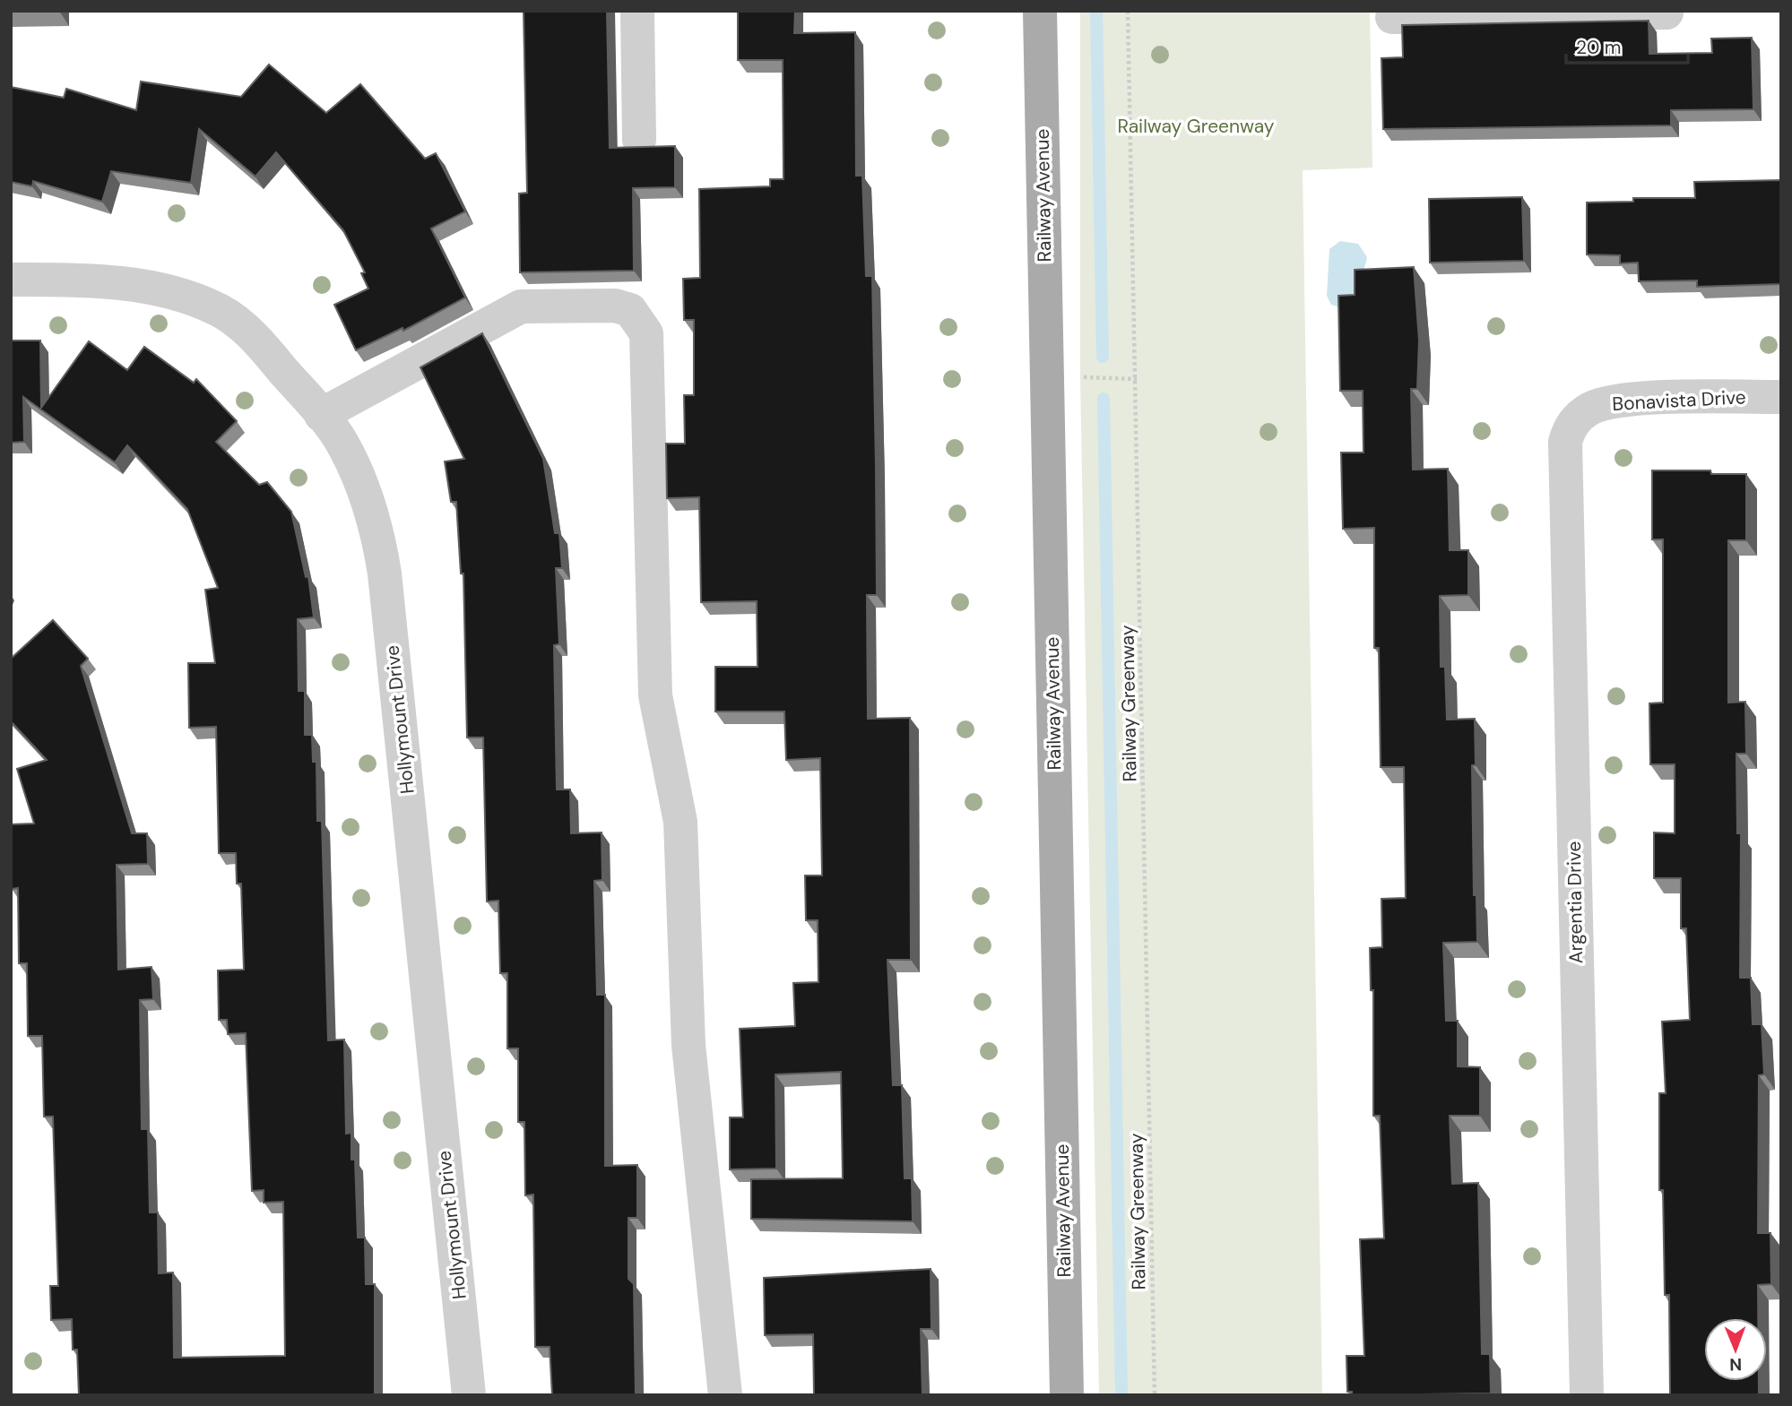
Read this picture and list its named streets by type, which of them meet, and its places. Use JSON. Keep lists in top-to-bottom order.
{
  "streets": {
    "main road": ["Railway Avenue"],
    "street": ["Bonavista Drive", "Hollymount Drive", "Argentia Drive"],
    "path": ["Railway Greenway"]
  },
  "crossings": [
    ["Bonavista Drive", "Argentia Drive"]
  ],
  "parks": ["Railway Greenway"],
  "scale_bar": "20 m",
  "north": "bottom"
}
